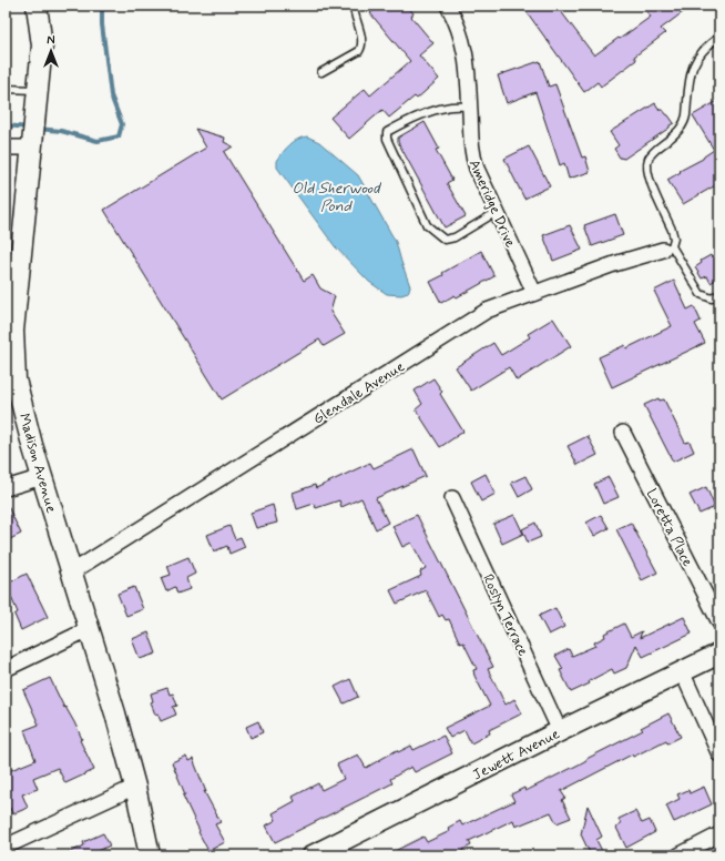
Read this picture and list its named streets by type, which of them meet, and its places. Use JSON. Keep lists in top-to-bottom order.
{
  "streets": {
    "main road": ["Madison Avenue", "Jewett Avenue"],
    "street": [
      "Ameridge Drive",
      "Glendale Avenue",
      "Loretta Place",
      "Roslyn Terrace"
    ]
  },
  "crossings": [
    ["Ameridge Drive", "Glendale Avenue"],
    ["Glendale Avenue", "Madison Avenue"],
    ["Roslyn Terrace", "Jewett Avenue"]
  ],
  "water": ["Old Sherwood Pond"],
  "north": "top"
}
